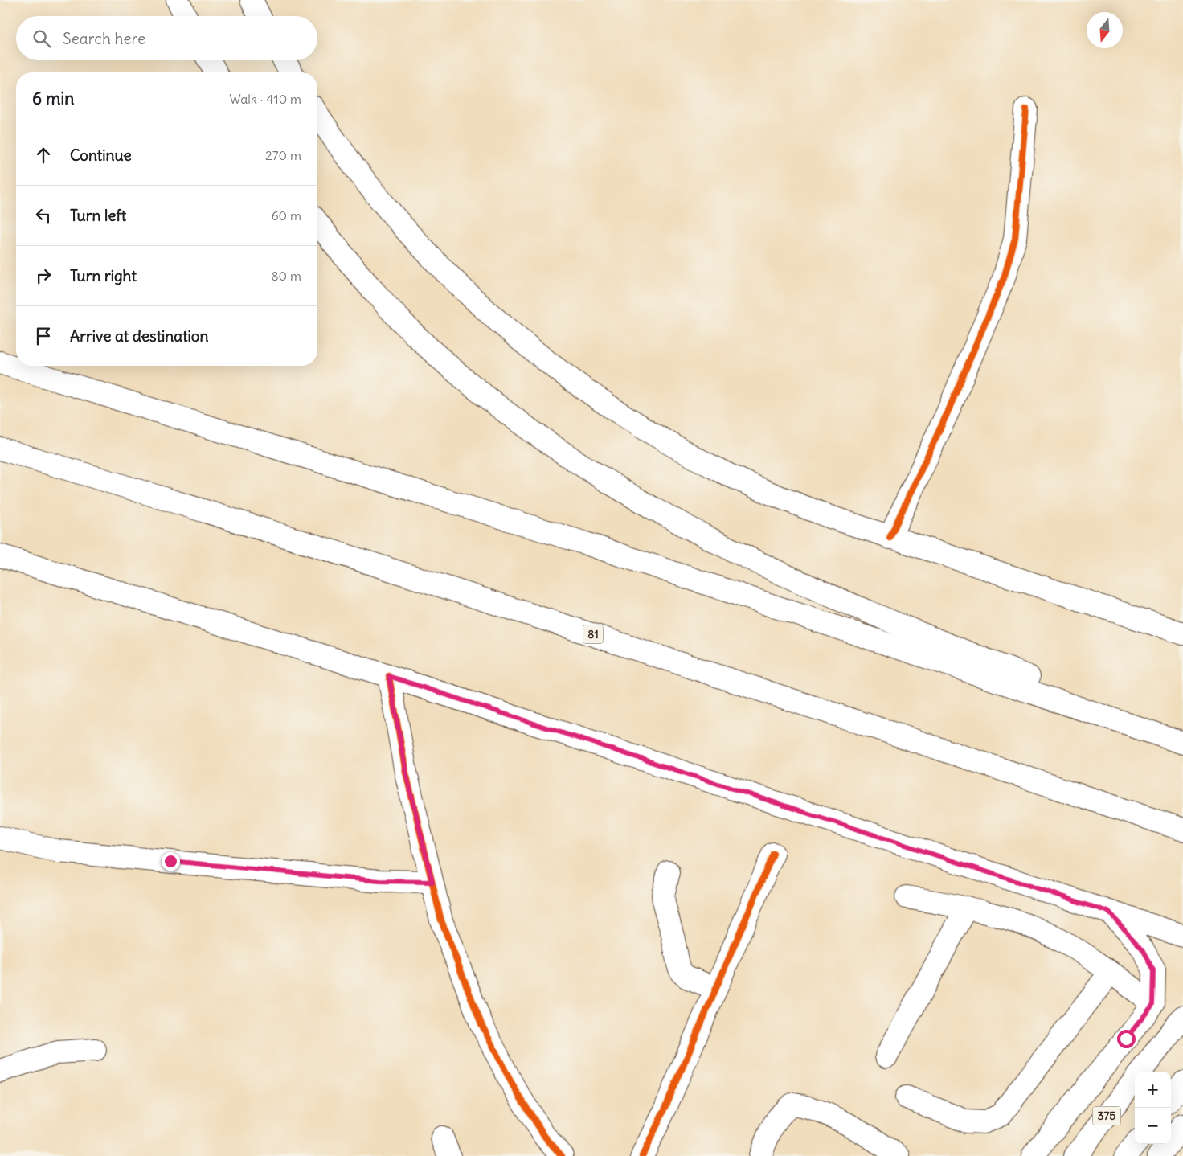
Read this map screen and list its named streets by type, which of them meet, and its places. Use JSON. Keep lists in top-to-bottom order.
{
  "streets": {
    "main road": ["81", "375"]
  },
  "north": "bottom",
  "page": {
    "search": "Search here",
    "heading": ["6 min", "Walk · 410 m"],
    "list": [
      ["Continue", "270 m"],
      ["Turn left", "60 m"],
      ["Turn right", "80 m"],
      "Arrive at destination"
    ],
    "map_buttons": ["+", "−"]
  }
}
